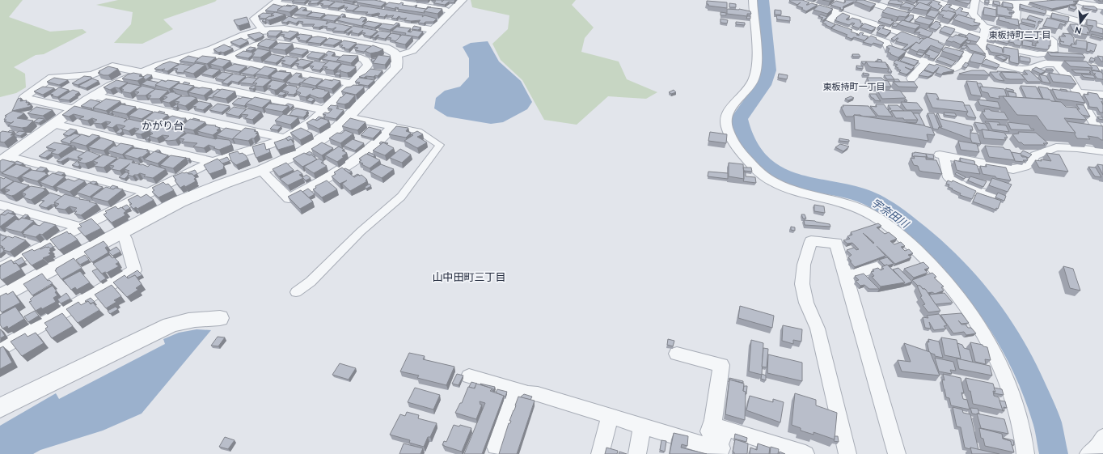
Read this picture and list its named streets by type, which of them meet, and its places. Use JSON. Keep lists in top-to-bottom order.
{
  "districts": [
    "東板持町二丁目",
    "東板持町一丁目",
    "かがり台",
    "山中田町三丁目"
  ],
  "water": ["宇奈田川"],
  "north": "bottom"
}
